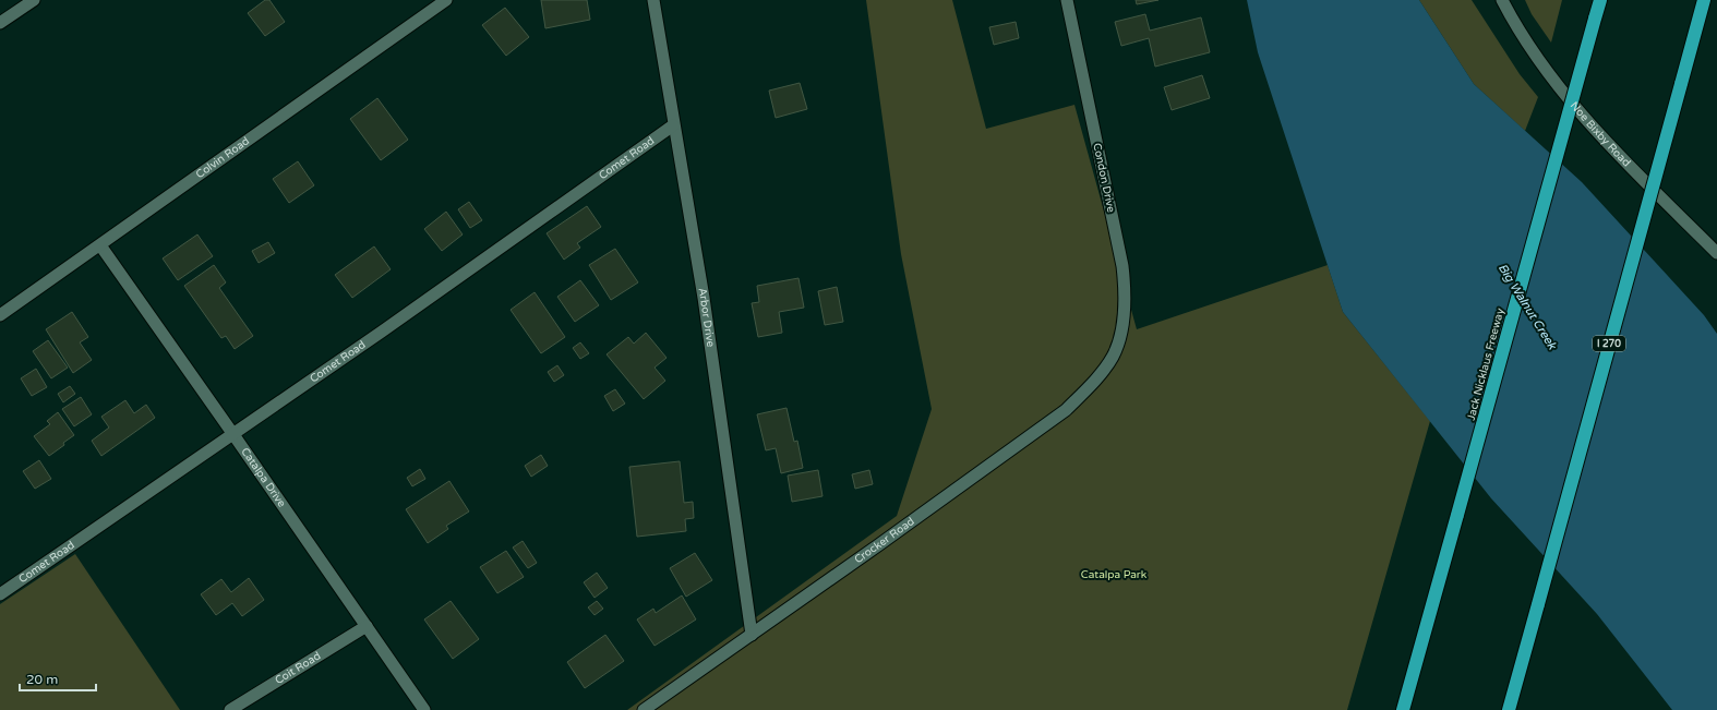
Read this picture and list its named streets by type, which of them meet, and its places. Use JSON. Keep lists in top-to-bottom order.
{
  "streets": {
    "highway": ["I 270", "Jack Nicklaus Freeway"],
    "street": [
      "Noe Bixby Road",
      "Colvin Road",
      "Comet Road",
      "Condon Drive",
      "Arbor Drive",
      "Catalpa Drive",
      "Crocker Road",
      "Coit Road"
    ]
  },
  "crossings": [
    ["Colvin Road", "Catalpa Drive"],
    ["Comet Road", "Arbor Drive"],
    ["Comet Road", "Catalpa Drive"],
    ["Condon Drive", "Crocker Road"],
    ["Arbor Drive", "Crocker Road"],
    ["Catalpa Drive", "Coit Road"]
  ],
  "water": ["Big Walnut Creek"],
  "parks": ["Catalpa Park"],
  "scale_bar": "20 m"
}
